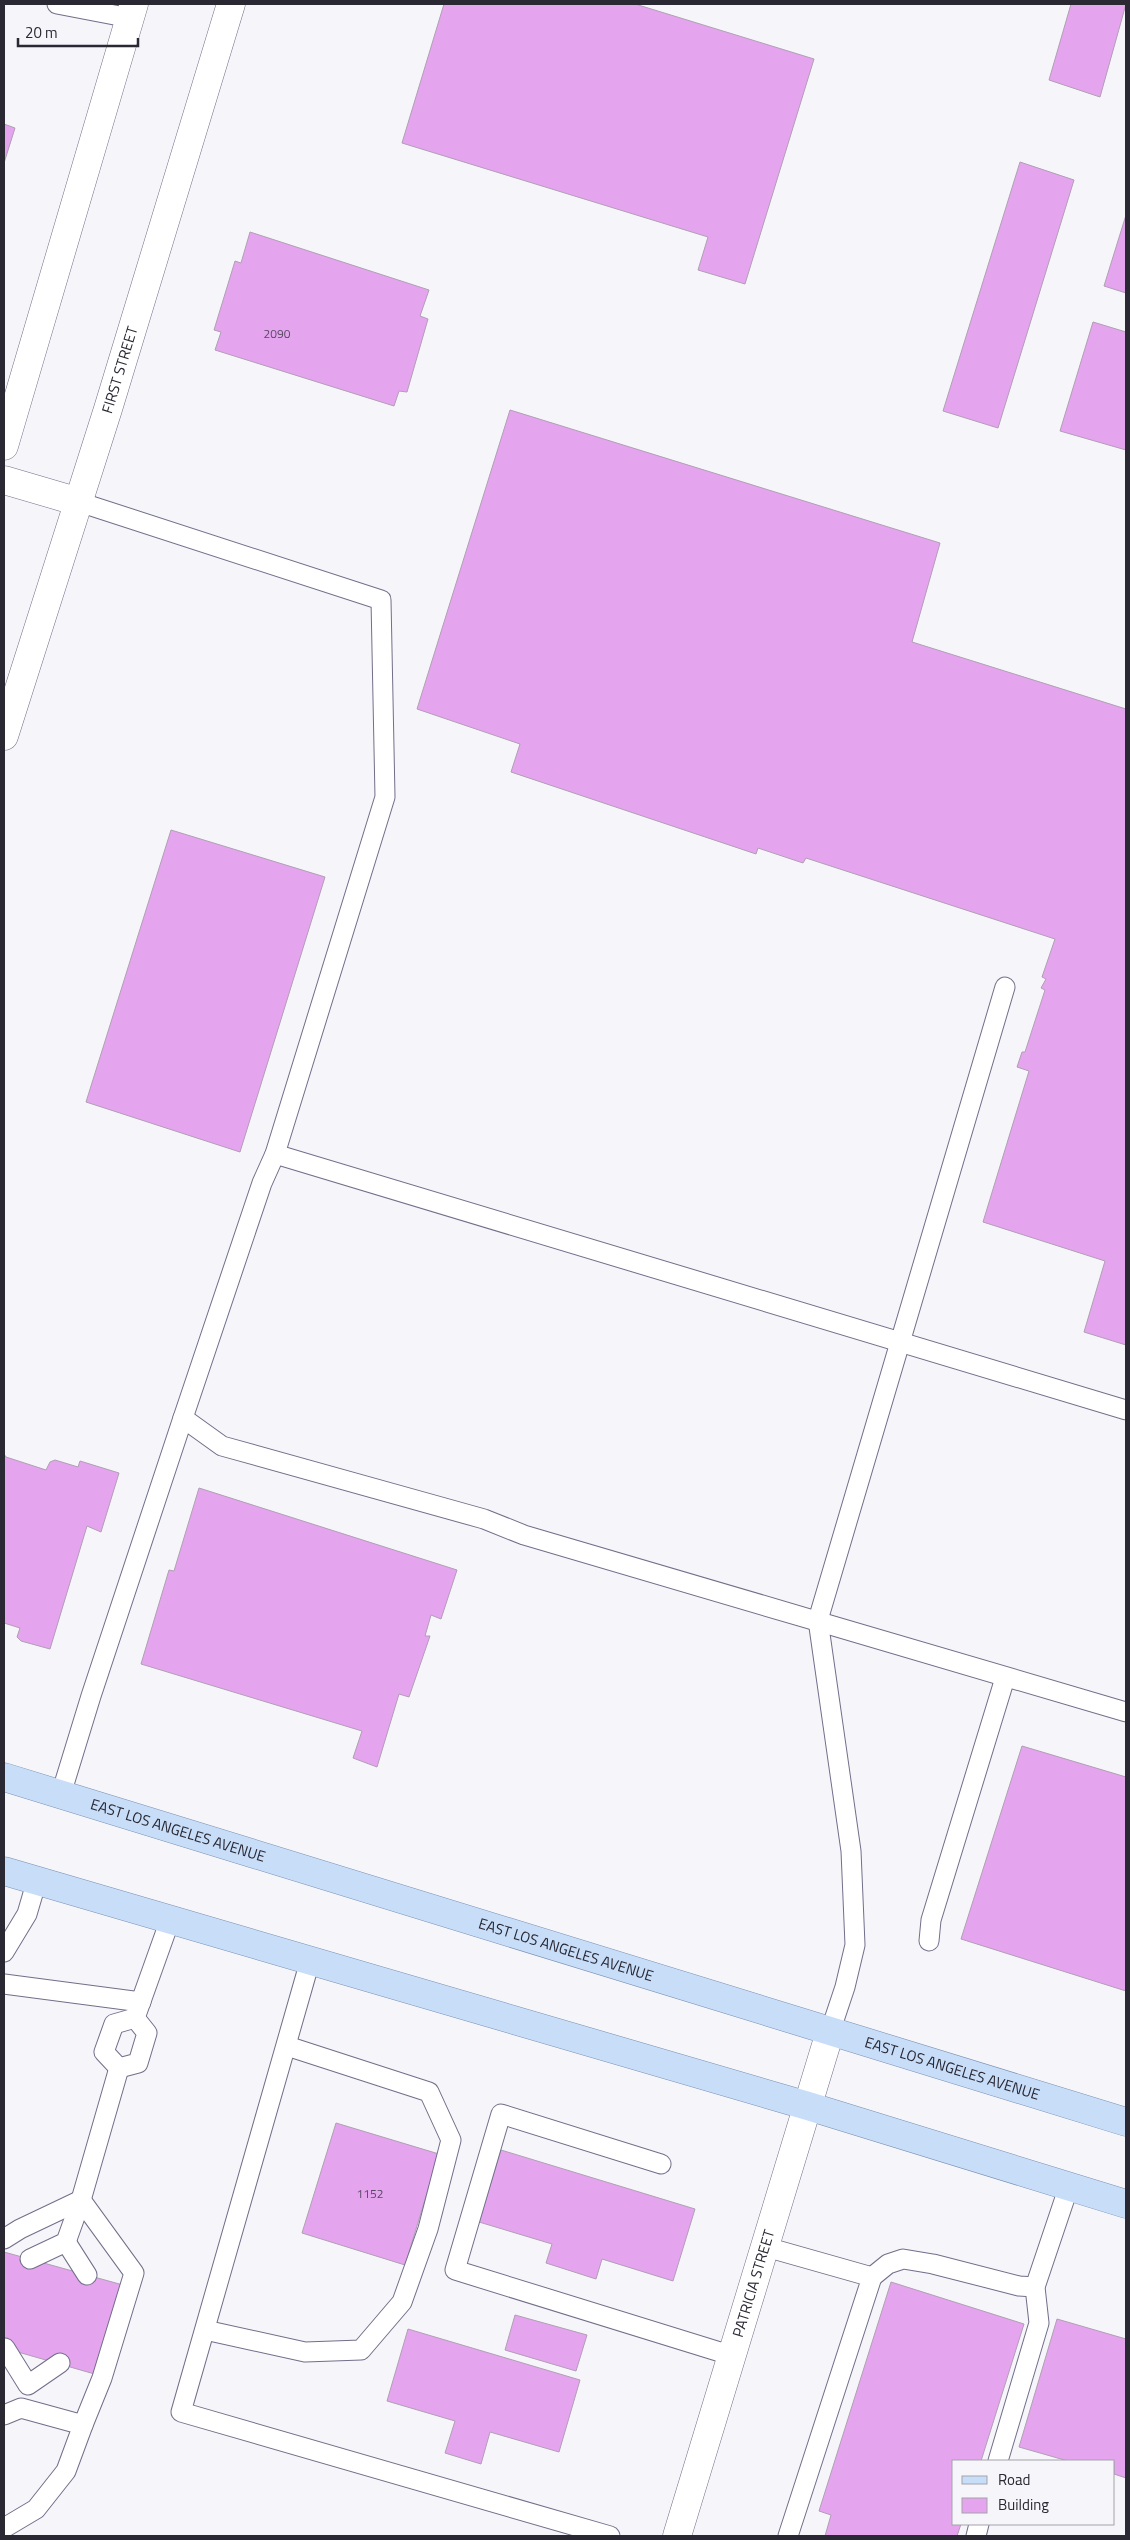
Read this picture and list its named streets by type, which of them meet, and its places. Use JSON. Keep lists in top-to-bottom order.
{
  "streets": {
    "main road": ["FIRST STREET", "EAST LOS ANGELES AVENUE", "PATRICIA STREET"]
  },
  "crossings": [
    ["EAST LOS ANGELES AVENUE", "PATRICIA STREET"]
  ],
  "house_numbers": ["2090", "1152"],
  "legend": ["Road", "Building"],
  "scale_bar": "20 m"
}
